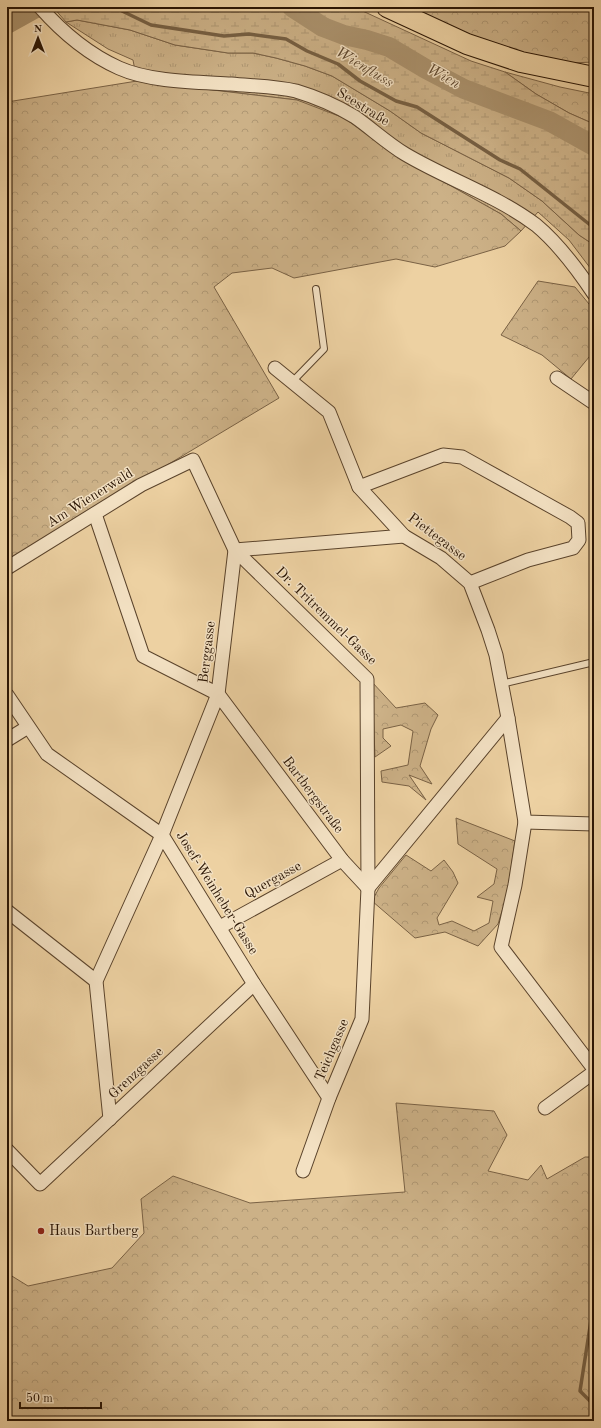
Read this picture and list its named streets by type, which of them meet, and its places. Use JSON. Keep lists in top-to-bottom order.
{
  "streets": {
    "street": [
      "Seestraße",
      "Am Wienerwald",
      "Piettegasse",
      "Dr. Tritremmel-Gasse",
      "Berggasse",
      "Bartbergstraße",
      "Quergasse",
      "Josef-Weinheber-Gasse",
      "Teichgasse",
      "Grenzgasse"
    ]
  },
  "crossings": [
    ["Am Wienerwald", "Dr. Tritremmel-Gasse"],
    ["Am Wienerwald", "Berggasse"],
    ["Dr. Tritremmel-Gasse", "Berggasse"],
    ["Dr. Tritremmel-Gasse", "Bartbergstraße"],
    ["Dr. Tritremmel-Gasse", "Teichgasse"],
    ["Berggasse", "Bartbergstraße"],
    ["Bartbergstraße", "Quergasse"],
    ["Bartbergstraße", "Teichgasse"],
    ["Quergasse", "Josef-Weinheber-Gasse"],
    ["Josef-Weinheber-Gasse", "Teichgasse"],
    ["Josef-Weinheber-Gasse", "Grenzgasse"]
  ],
  "water": ["Wienfluss", "Wien"],
  "places": ["Haus Bartberg"],
  "scale_bar": "50 m",
  "north": "top"
}
